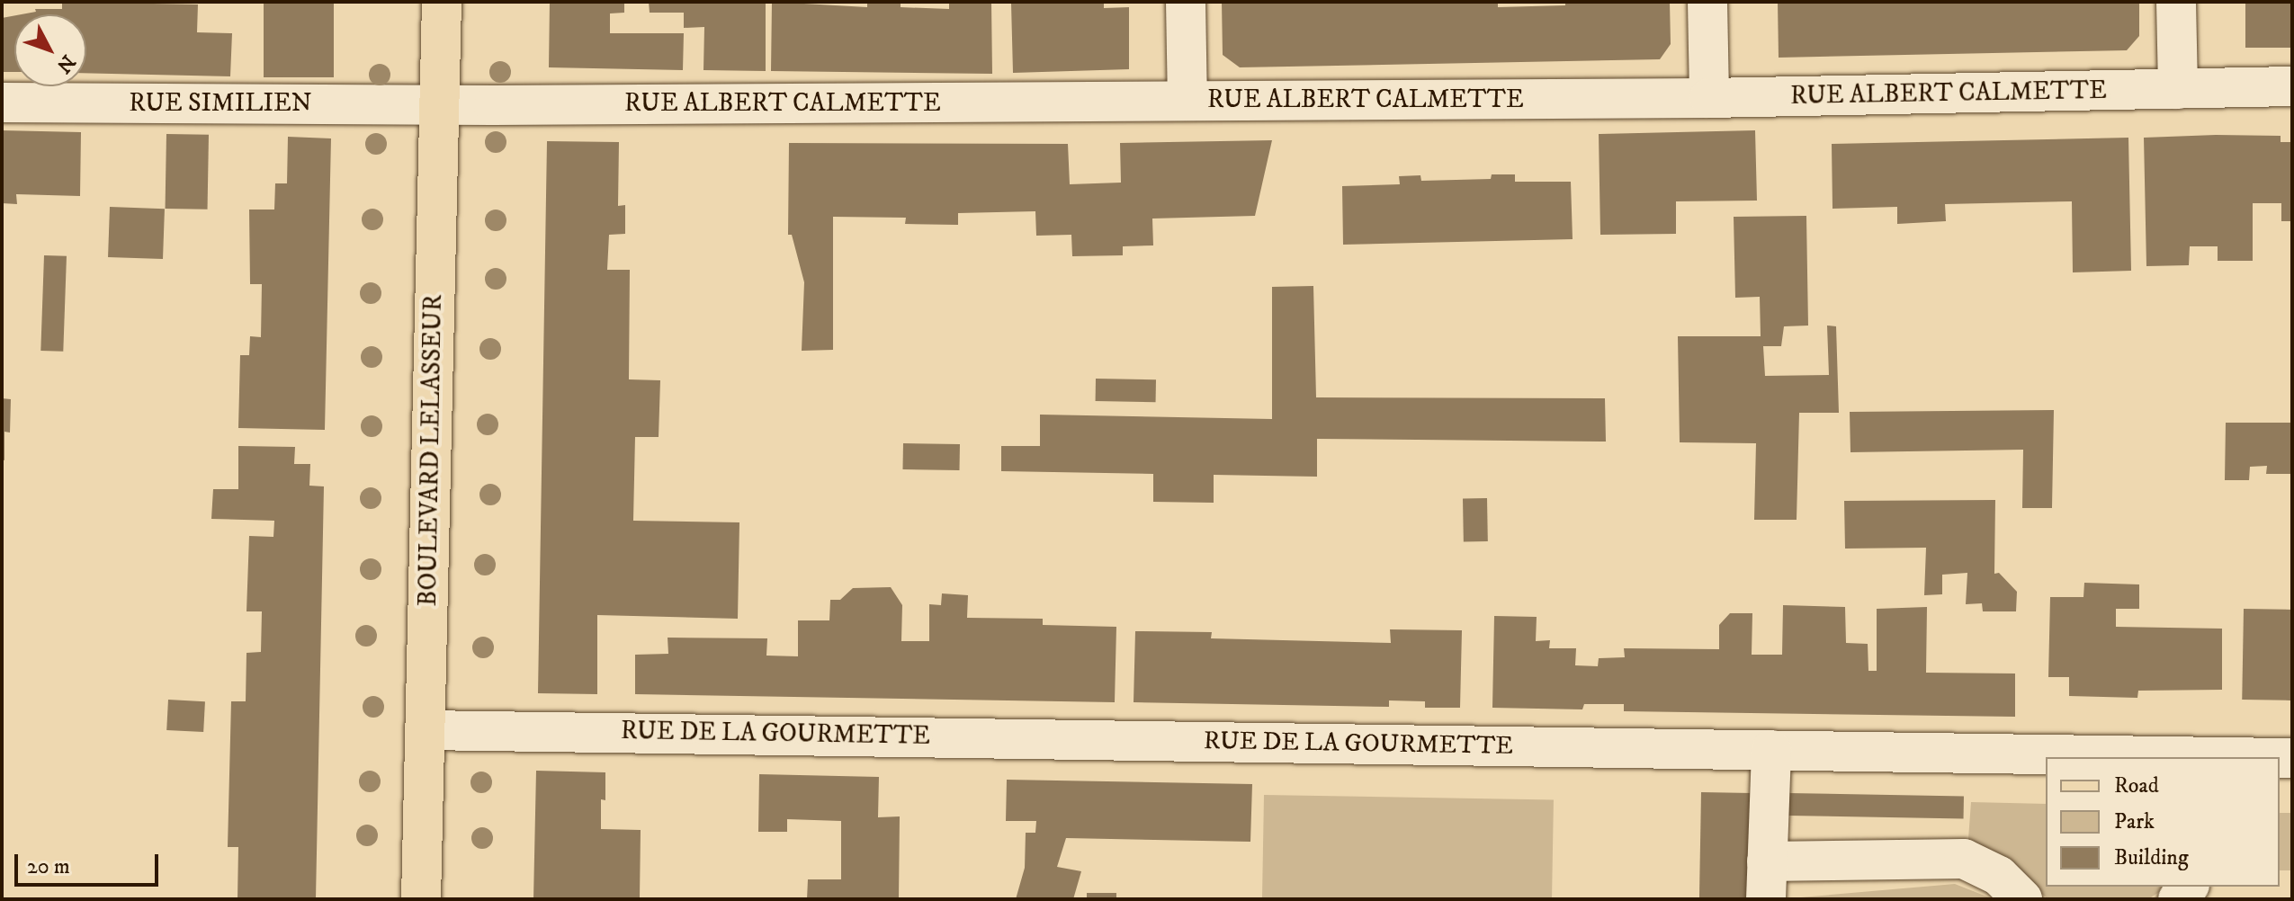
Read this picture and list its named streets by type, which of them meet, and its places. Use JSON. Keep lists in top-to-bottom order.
{
  "streets": {
    "main road": ["BOULEVARD LELASSEUR"],
    "street": ["RUE ALBERT CALMETTE", "RUE SIMILIEN", "RUE DE LA GOURMETTE"]
  },
  "crossings": [
    ["RUE ALBERT CALMETTE", "RUE SIMILIEN"],
    ["RUE ALBERT CALMETTE", "BOULEVARD LELASSEUR"],
    ["RUE SIMILIEN", "BOULEVARD LELASSEUR"],
    ["BOULEVARD LELASSEUR", "RUE DE LA GOURMETTE"]
  ],
  "legend": ["Road", "Park", "Building"],
  "scale_bar": "20 m",
  "north": "bottom right"
}
